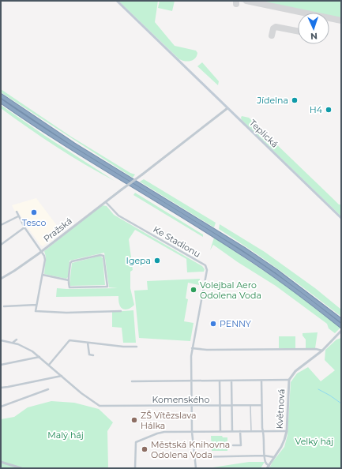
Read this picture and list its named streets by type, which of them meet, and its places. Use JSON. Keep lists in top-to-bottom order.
{
  "streets": {
    "main road": ["Teplická"],
    "street": [
      "Pražská",
      "Ke Stadionu",
      "Komenského",
      "Květnová"
    ]
  },
  "crossings": [
    ["Teplická", "Pražská"],
    ["Pražská", "Ke Stadionu"]
  ],
  "parks": ["Malý háj", "Velký háj"],
  "places": [
    "Jídelna",
    "H4",
    "Tesco",
    "Igepa",
    "Volejbal Aero Odolena Voda",
    "PENNY",
    "ZŠ Vítězslava Hálka",
    "Městská Knihovna Odolena Voda"
  ],
  "north": "bottom"
}
